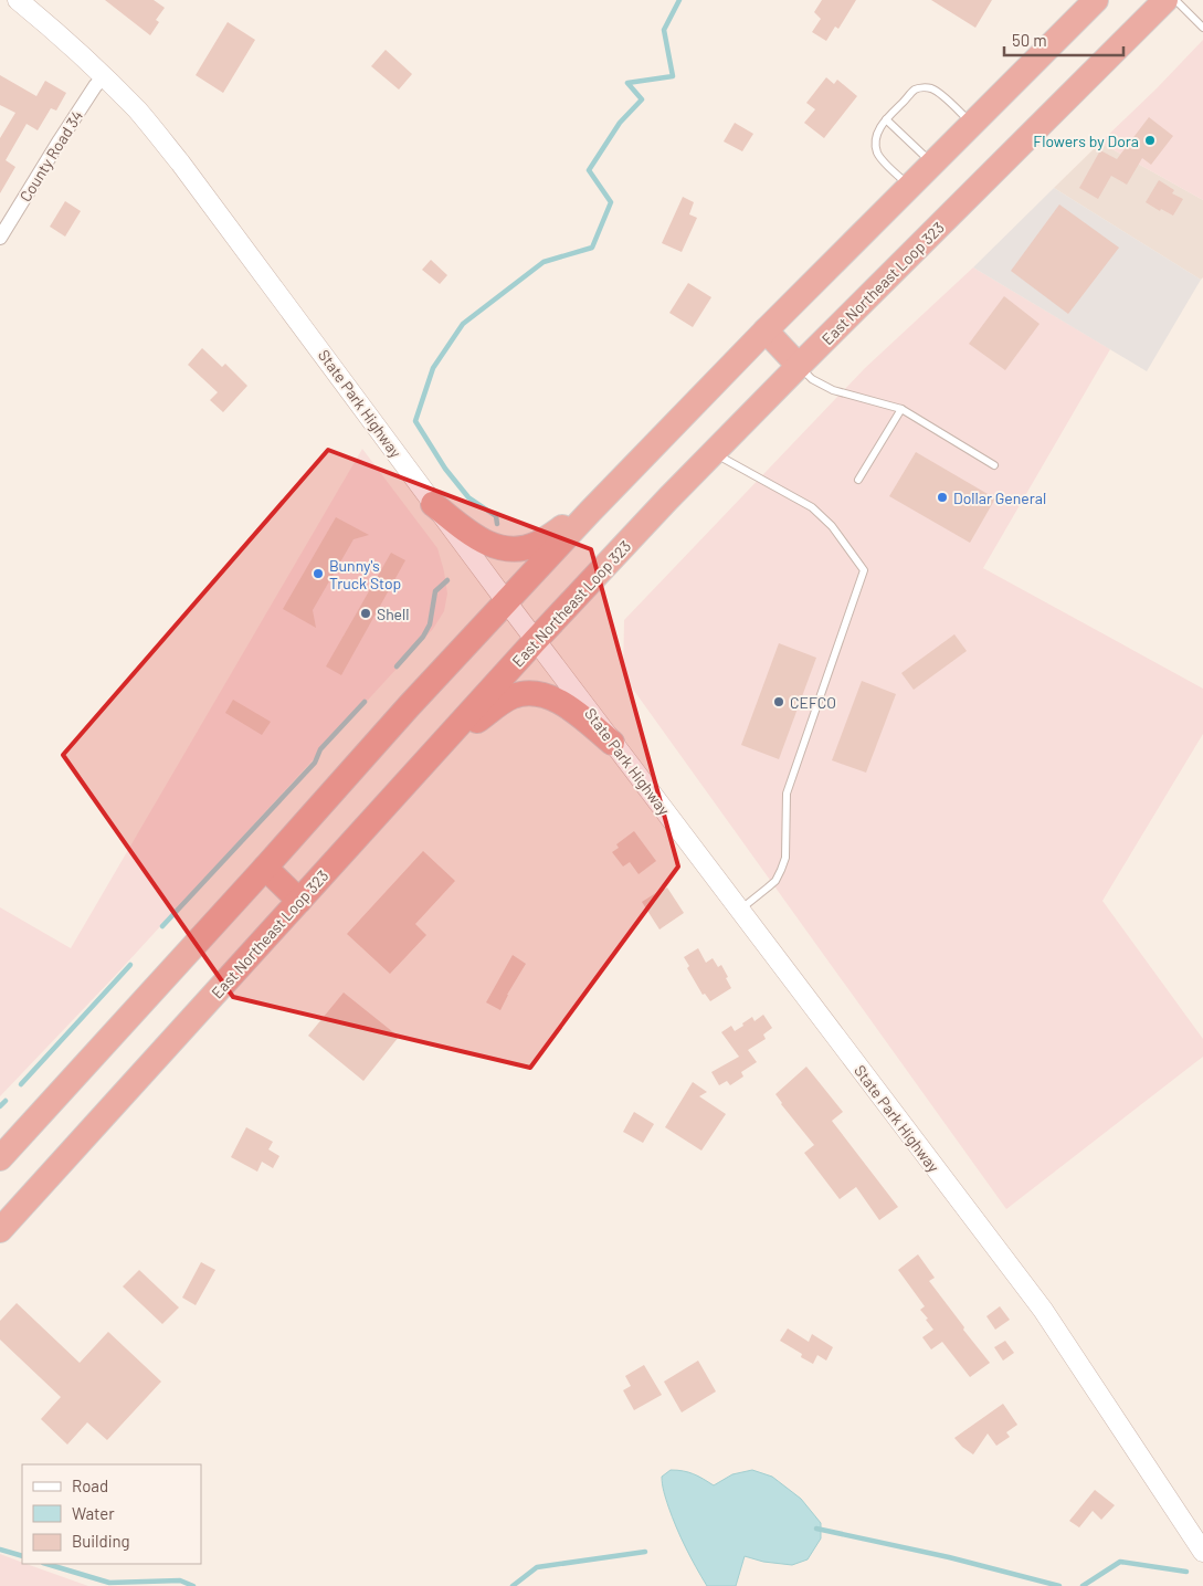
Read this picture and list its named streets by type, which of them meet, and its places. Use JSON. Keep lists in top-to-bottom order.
{
  "streets": {
    "highway": ["East Northeast Loop 323"],
    "main road": ["State Park Highway"],
    "street": ["County Road 34"]
  },
  "crossings": [
    ["County Road 34", "State Park Highway"],
    ["East Northeast Loop 323", "State Park Highway"]
  ],
  "places": [
    "Flowers by Dora",
    "Dollar General",
    "Bunny's Truck Stop",
    "Shell",
    "CEFCO"
  ],
  "legend": ["Road", "Water", "Building"],
  "scale_bar": "50 m"
}
